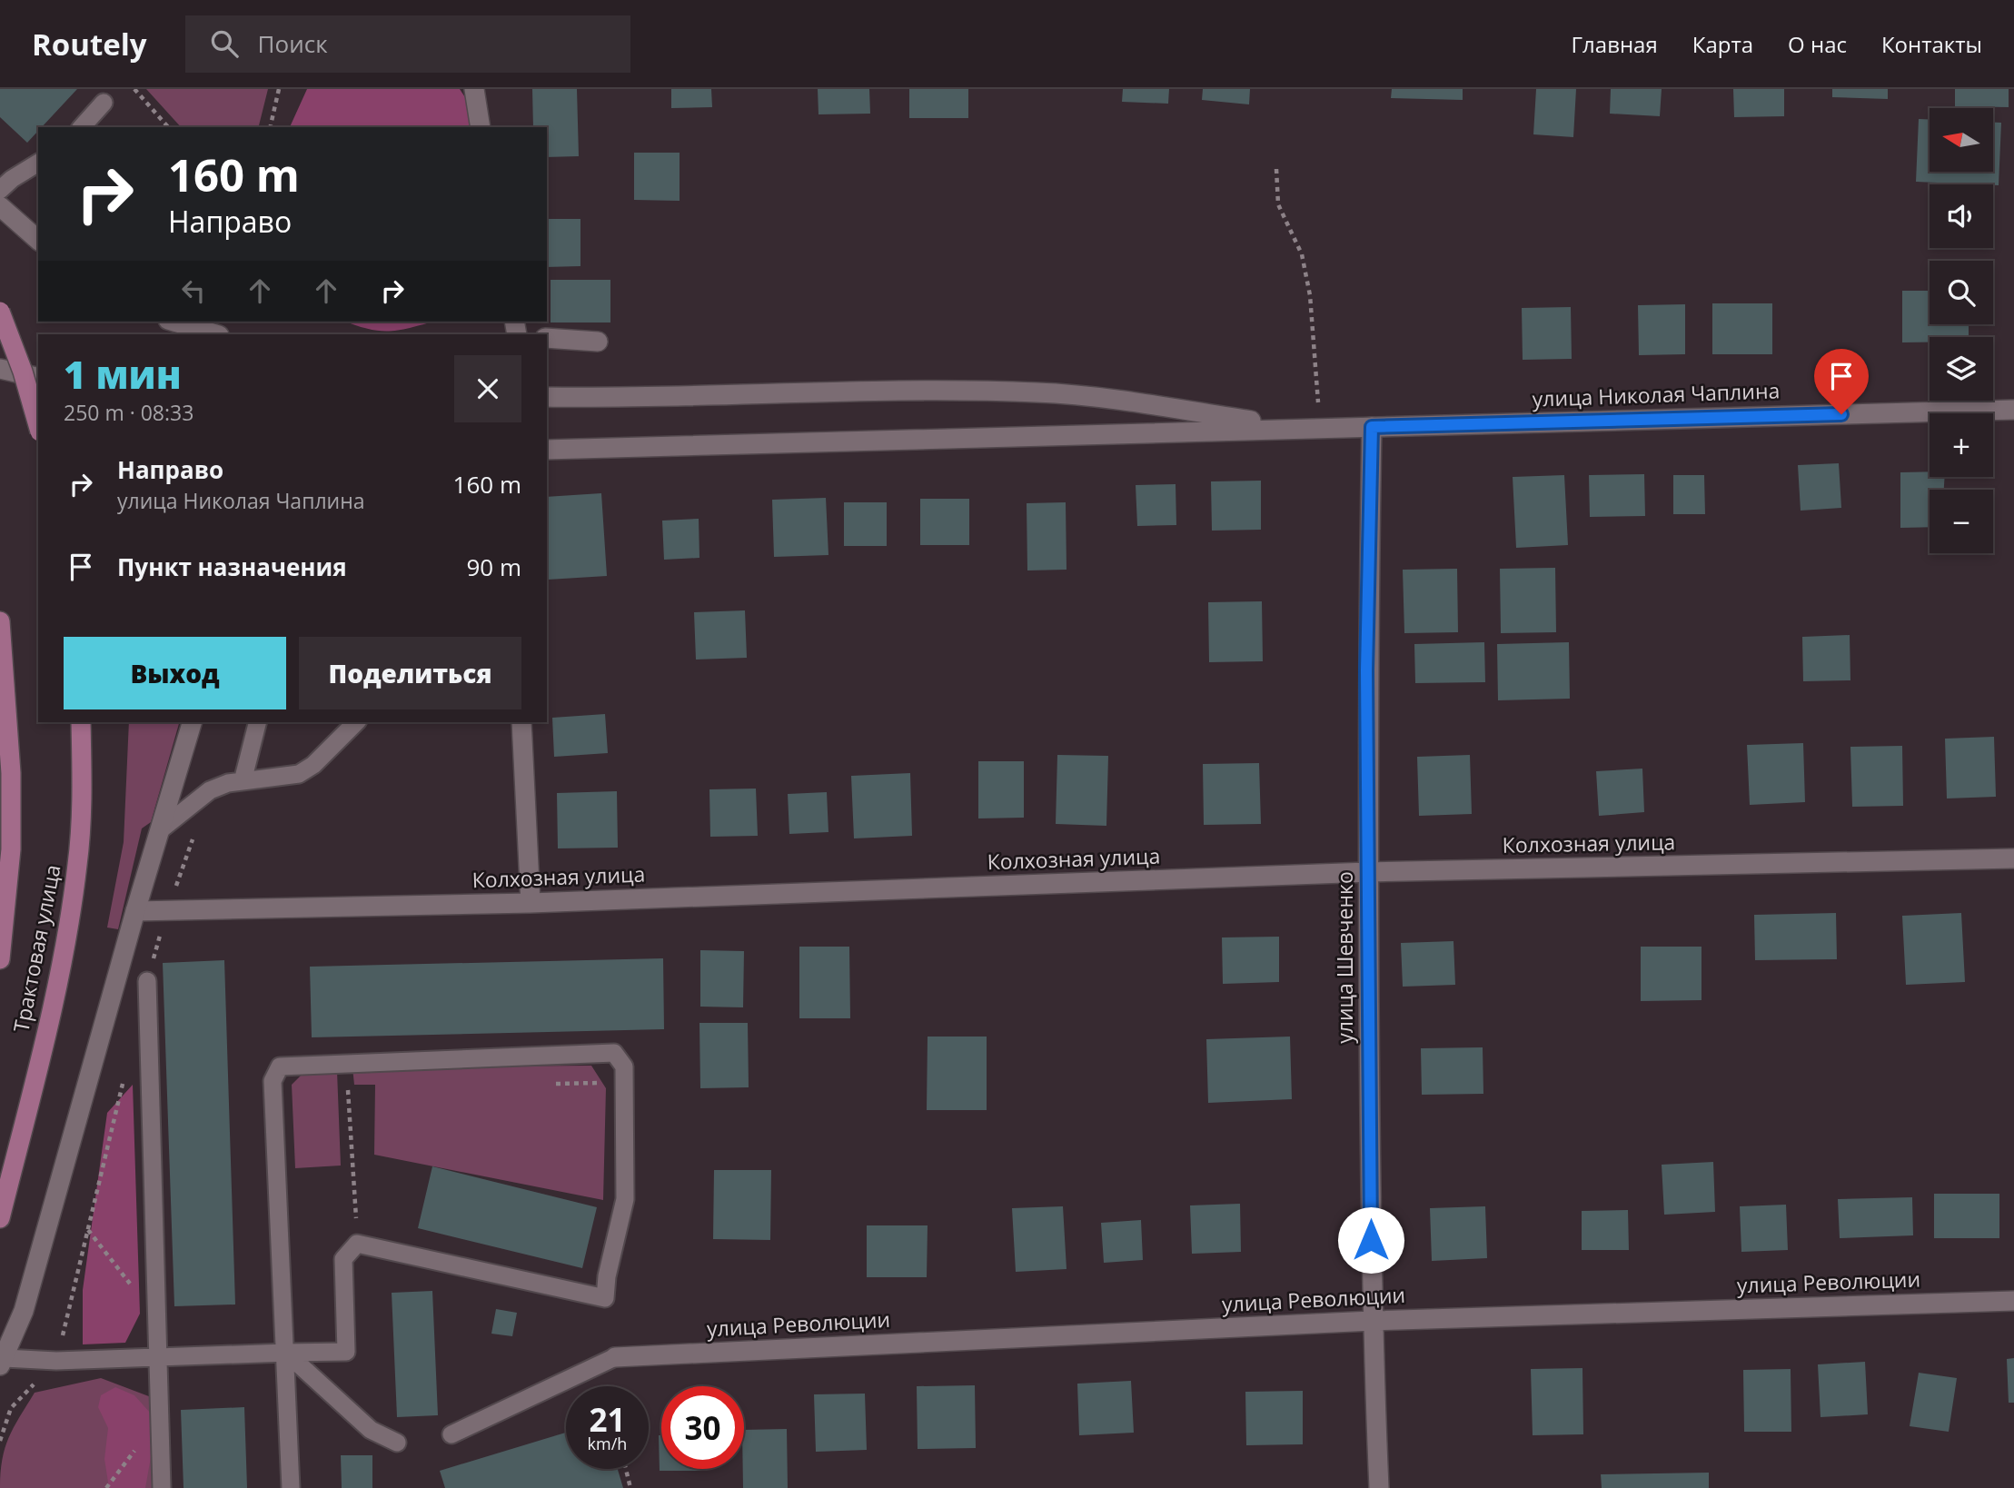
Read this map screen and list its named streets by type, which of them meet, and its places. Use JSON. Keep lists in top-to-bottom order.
{
  "streets": {
    "main road": ["Трактовая улица"],
    "street": [
      "улица Николая Чаплина",
      "Колхозная улица",
      "улица Шевченко",
      "улица Революции"
    ]
  },
  "crossings": [
    ["улица Николая Чаплина", "улица Шевченко"],
    ["Колхозная улица", "улица Шевченко"],
    ["улица Шевченко", "улица Революции"]
  ],
  "north": "left",
  "page": {
    "header": "Routely",
    "search": "Поиск",
    "nav": [
      "Главная",
      "Карта",
      "О нас",
      "Контакты"
    ],
    "map_buttons": ["+", "−"],
    "turn": ["160 m", "Направо"],
    "heading": ["1 мин", "250 m · 08:33"],
    "list": [
      {
        "name": "Направо",
        "note": "улица Николая Чаплина",
        "value": "160 m"
      },
      {
        "name": "Пункт назначения",
        "value": "90 m"
      }
    ],
    "buttons": ["Выход", "Поделиться"],
    "speed": "21 km/h",
    "limit": "30"
  }
}
